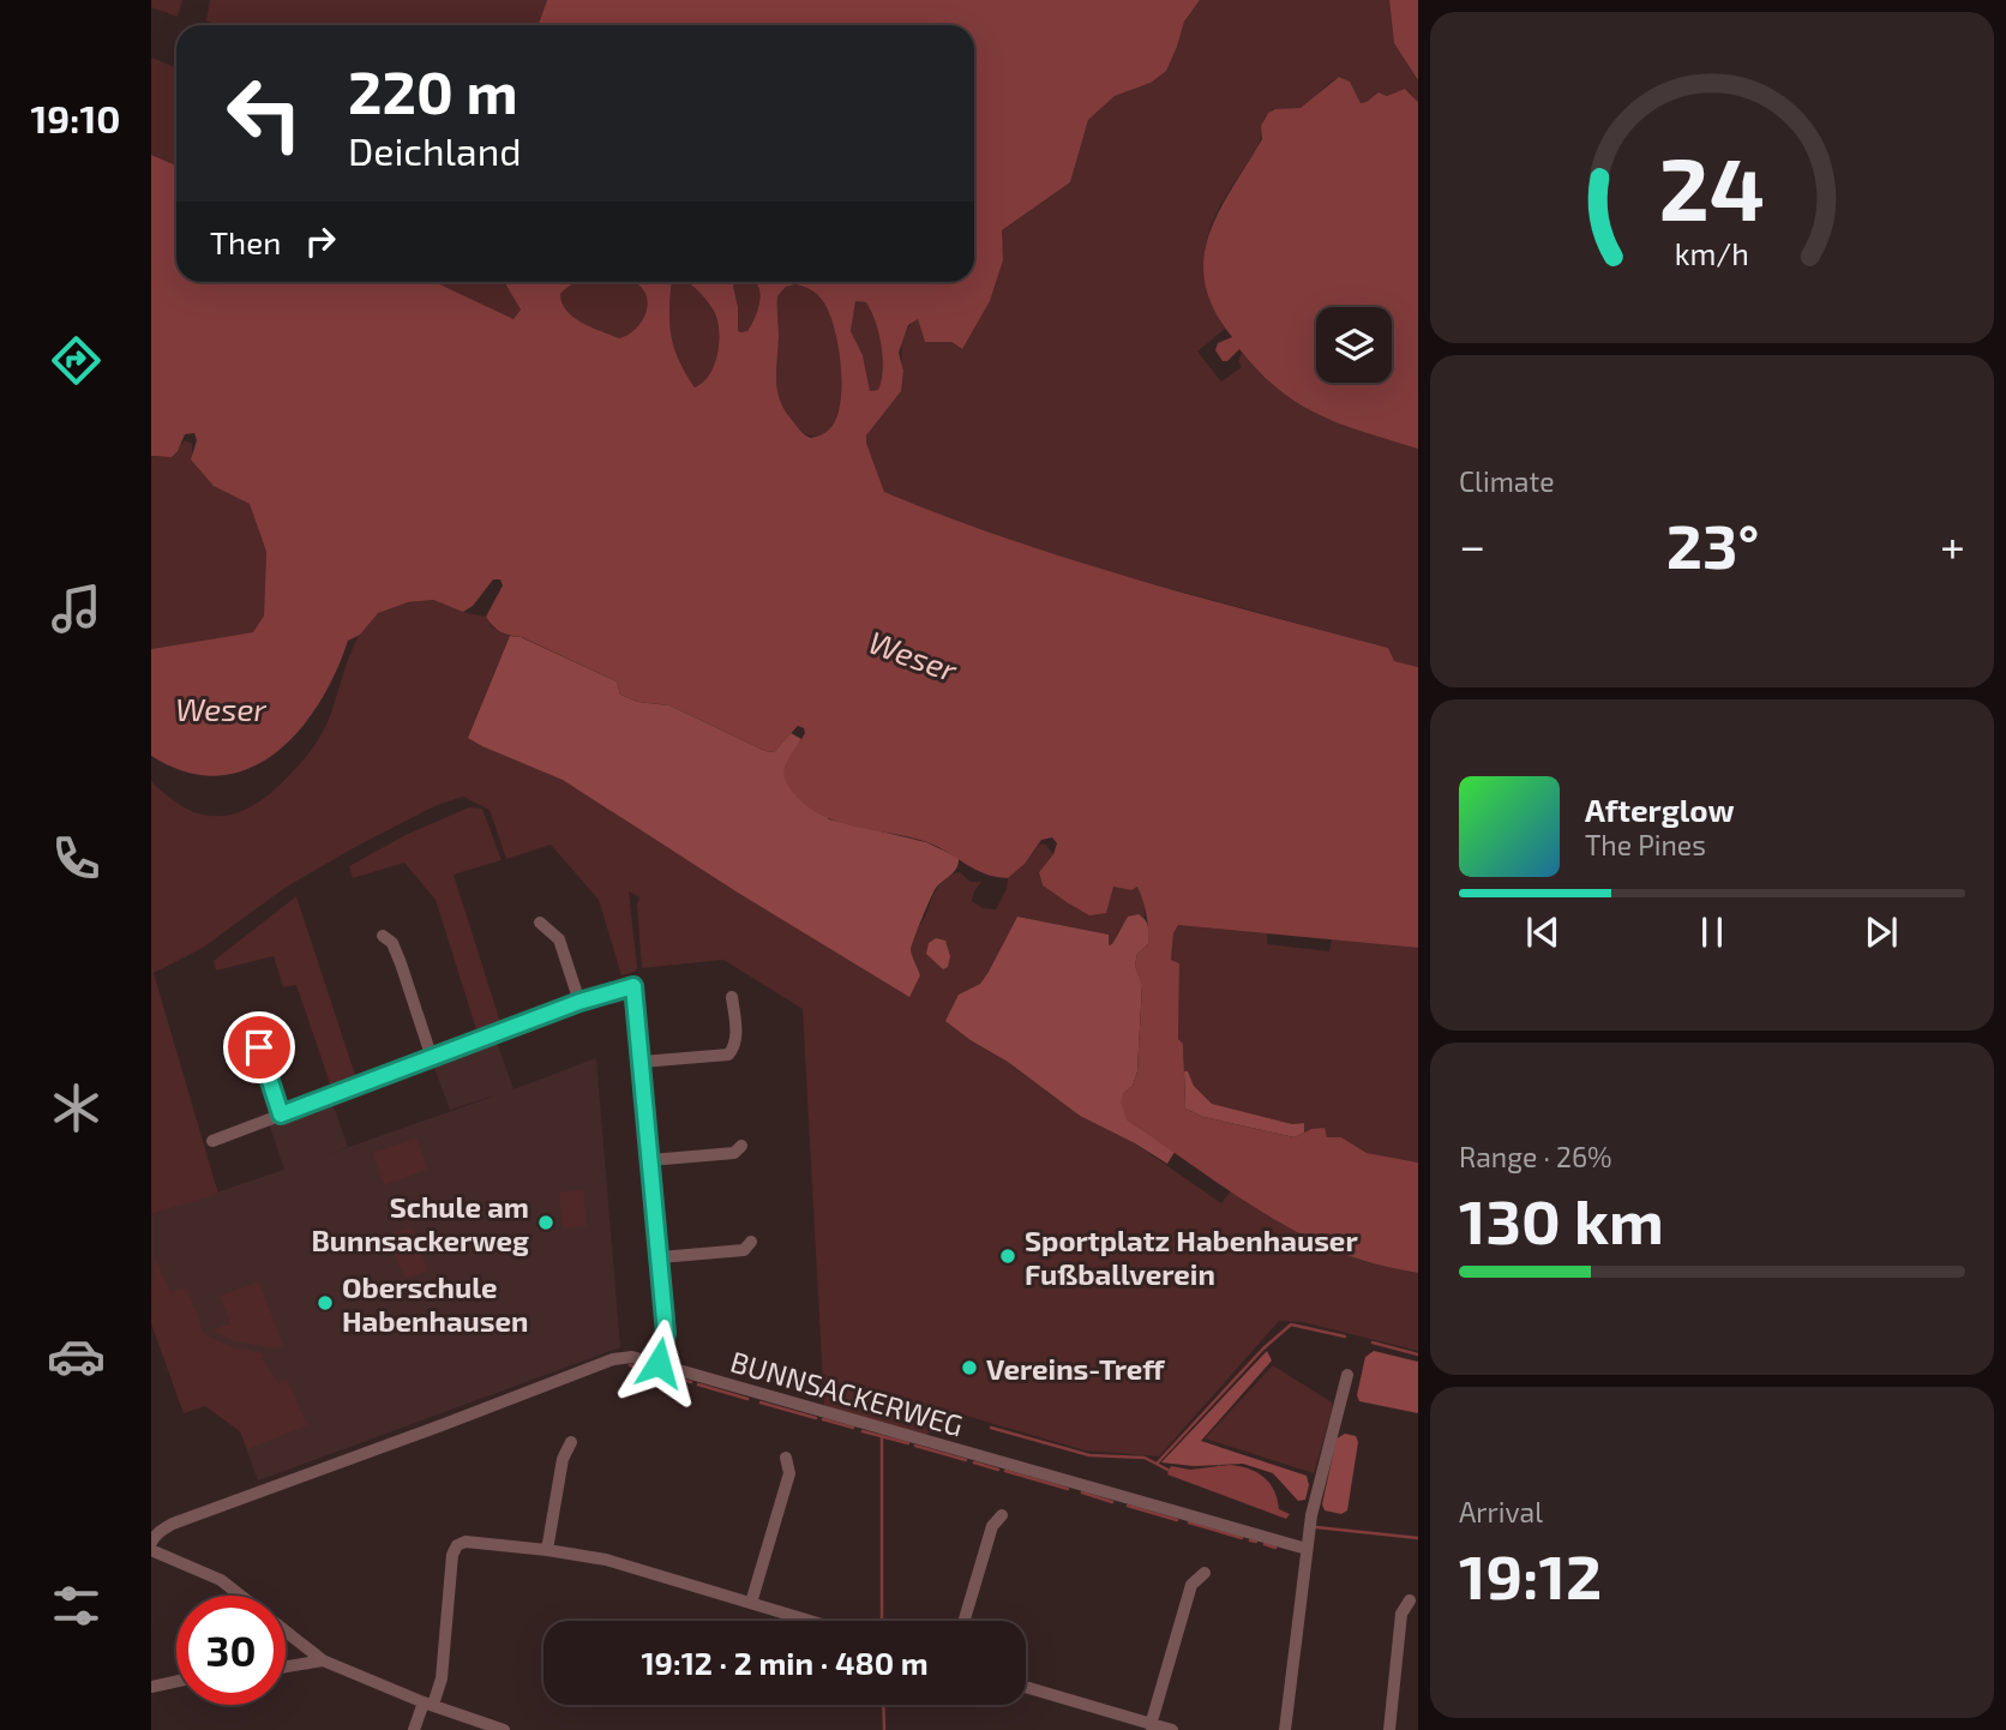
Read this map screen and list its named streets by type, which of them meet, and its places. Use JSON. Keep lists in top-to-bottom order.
{
  "streets": {
    "street": ["BUNNSACKERWEG"]
  },
  "water": ["Weser"],
  "places": [
    "Schule am Bunnsackerweg",
    "Sportplatz Habenhauser Fußballverein",
    "Oberschule Habenhausen",
    "Vereins-Treff"
  ],
  "page": {
    "tabs": "19:10",
    "turn": ["220 m", "Deichland"],
    "then": "Then",
    "tile": [
      "Climate",
      ["Range · 26%", "130 km"],
      ["Arrival", "19:12"]
    ],
    "heat": ["−", "23°", "+"],
    "song": ["Afterglow", "The Pines"],
    "limit": "30",
    "trip": "19:12 · 2 min · 480 m",
    "gauge": ["24", "km/h"]
  }
}
